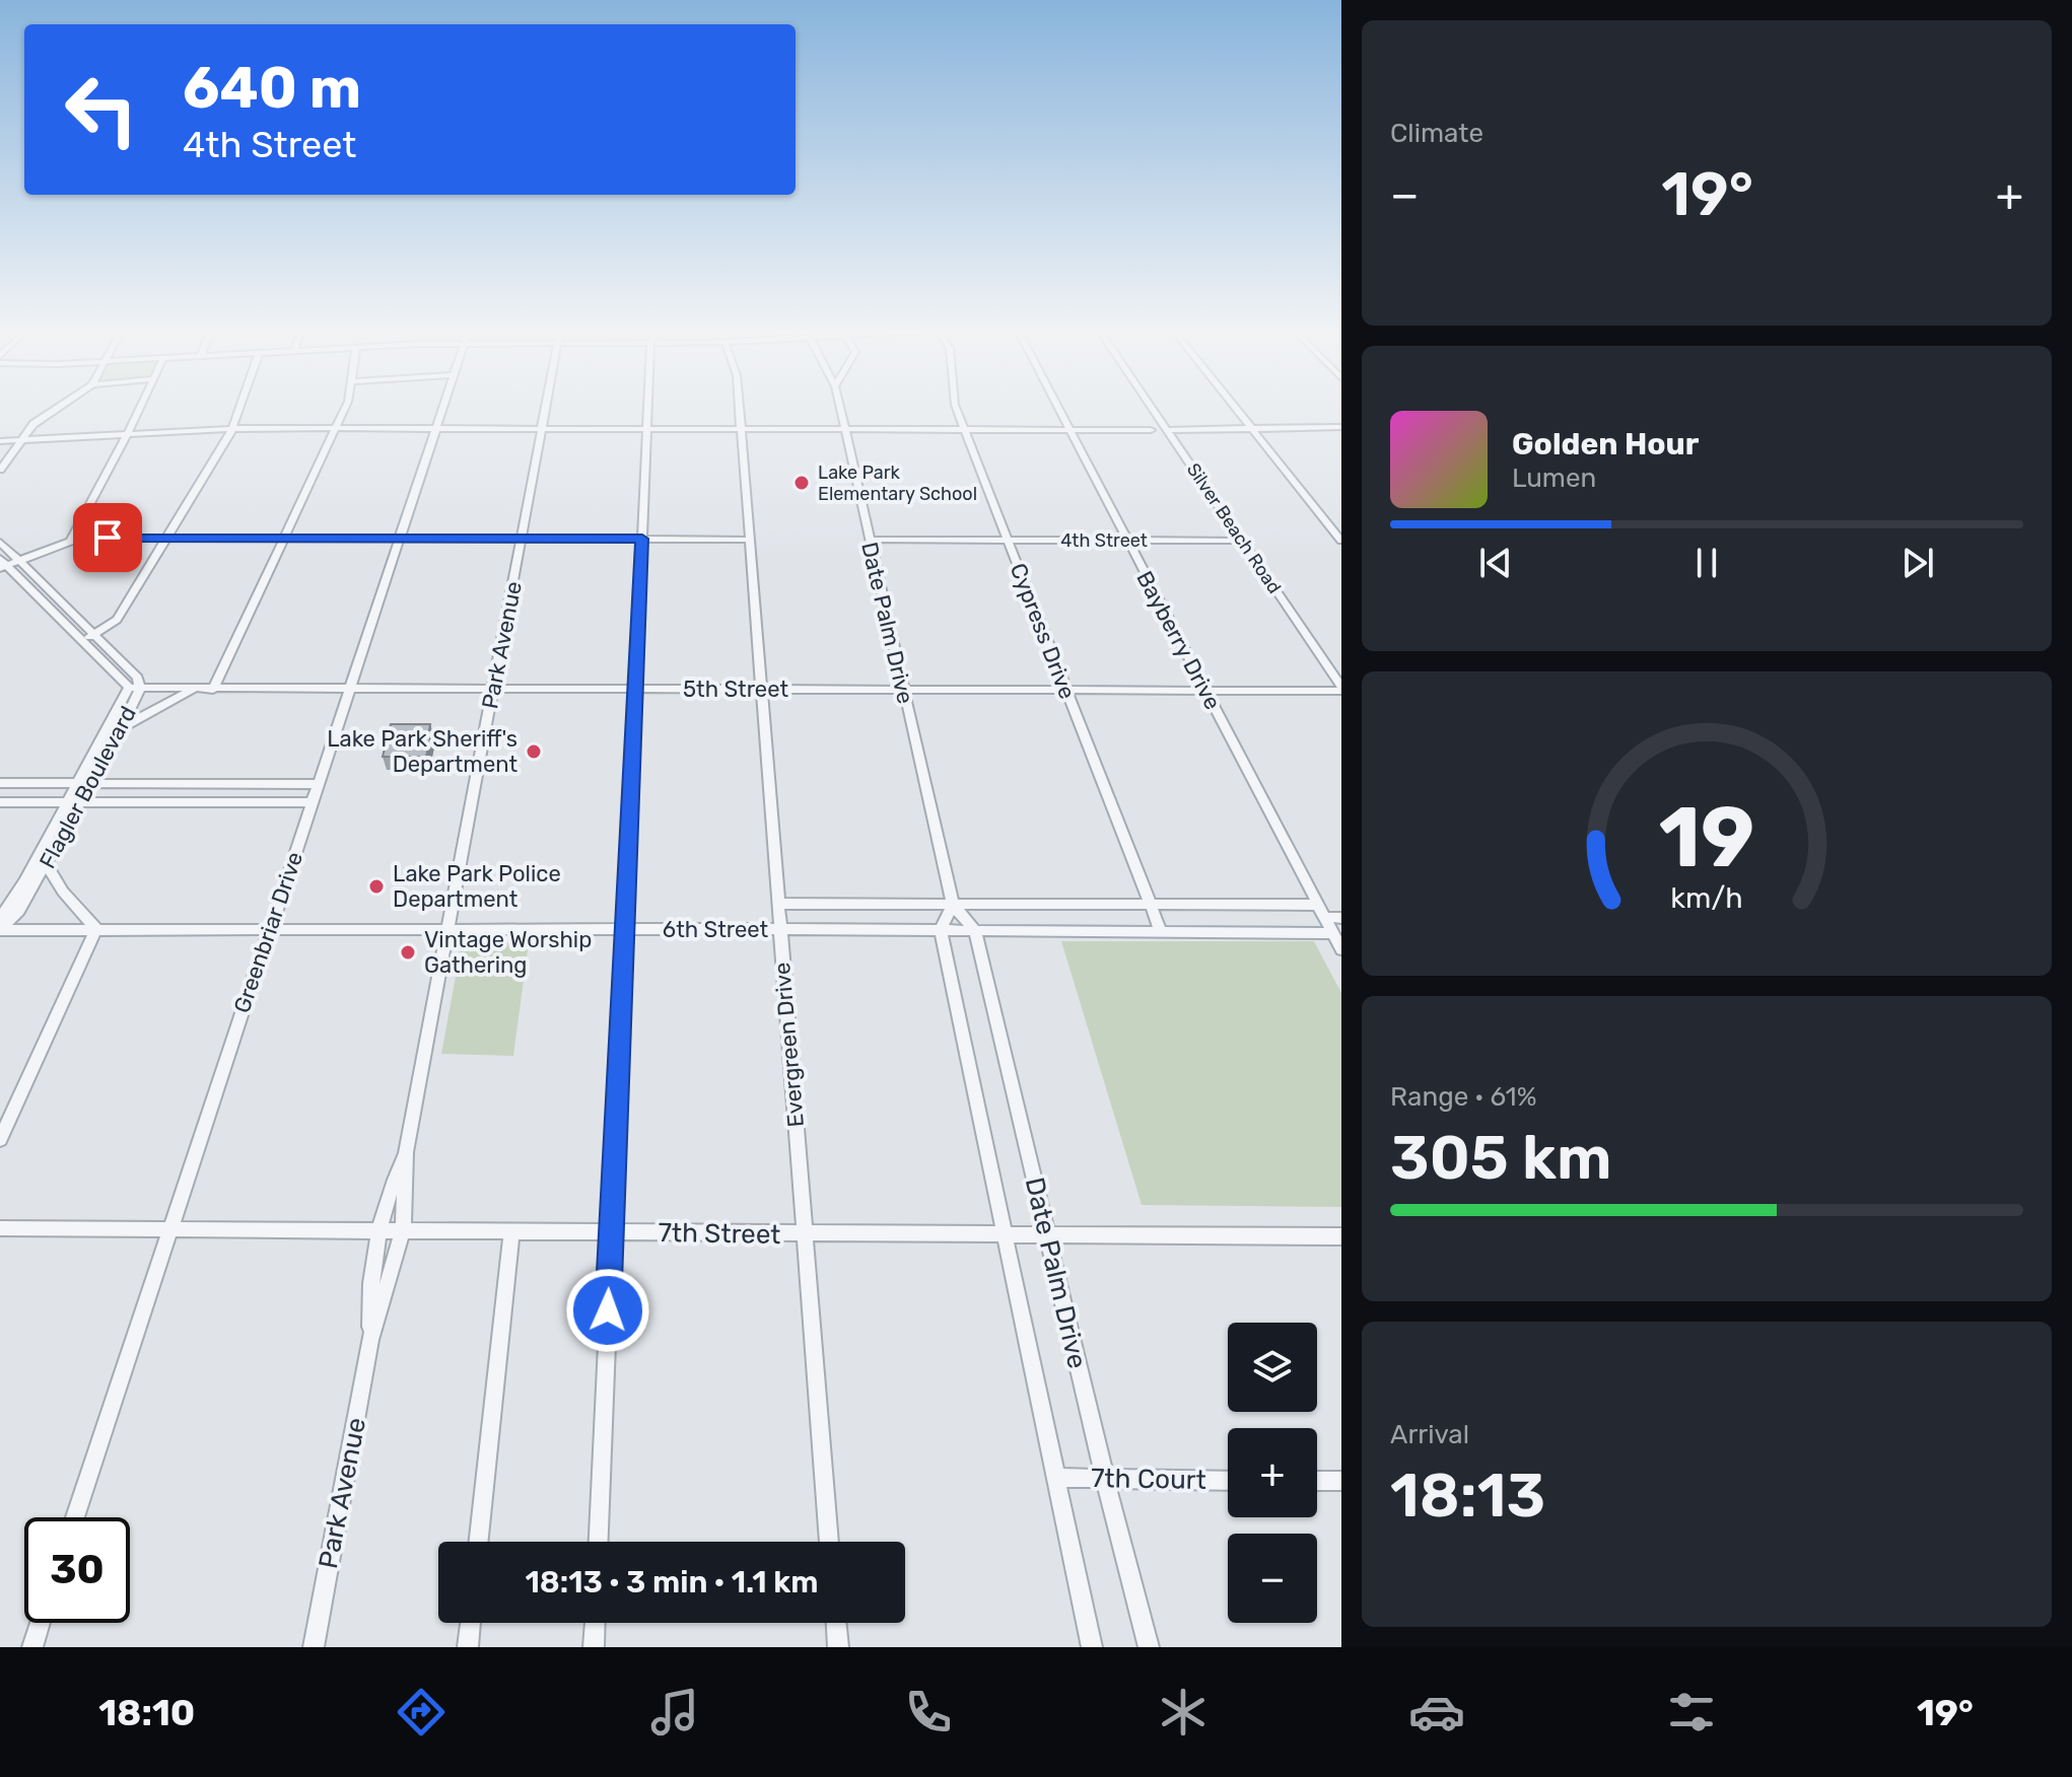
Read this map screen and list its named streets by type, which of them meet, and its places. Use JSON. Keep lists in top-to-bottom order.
{
  "streets": {
    "street": [
      "Silver Beach Road",
      "4th Street",
      "Date Palm Drive",
      "Cypress Drive",
      "Bayberry Drive",
      "Park Avenue",
      "5th Street",
      "Flagler Boulevard",
      "6th Street",
      "Greenbriar Drive",
      "Evergreen Drive",
      "7th Street",
      "7th Court"
    ]
  },
  "crossings": [
    ["Silver Beach Road", "4th Street"],
    ["Silver Beach Road", "5th Street"],
    ["4th Street", "Date Palm Drive"],
    ["4th Street", "Cypress Drive"],
    ["4th Street", "Bayberry Drive"],
    ["Date Palm Drive", "5th Street"],
    ["Date Palm Drive", "6th Street"],
    ["Date Palm Drive", "7th Street"],
    ["Date Palm Drive", "7th Court"],
    ["Cypress Drive", "5th Street"],
    ["Cypress Drive", "6th Street"],
    ["Bayberry Drive", "5th Street"],
    ["Bayberry Drive", "6th Street"],
    ["Park Avenue", "5th Street"],
    ["Park Avenue", "6th Street"],
    ["Park Avenue", "7th Street"],
    ["5th Street", "Flagler Boulevard"],
    ["5th Street", "Greenbriar Drive"],
    ["5th Street", "Evergreen Drive"],
    ["Flagler Boulevard", "6th Street"],
    ["6th Street", "Greenbriar Drive"],
    ["6th Street", "Evergreen Drive"],
    ["Greenbriar Drive", "7th Street"],
    ["Evergreen Drive", "7th Street"]
  ],
  "places": [
    "Lake Park Elementary School",
    "Lake Park Sheriff's Department",
    "Lake Park Police Department",
    "Vintage Worship Gathering"
  ],
  "page": {
    "tile": [
      "Climate",
      ["Range · 61%", "305 km"],
      ["Arrival", "18:13"]
    ],
    "turn": ["640 m", "4th Street"],
    "heat": ["−", "19°", "+"],
    "song": ["Golden Hour", "Lumen"],
    "map_buttons": ["+", "−"],
    "limit": "30",
    "trip": "18:13 · 3 min · 1.1 km",
    "tabs": ["18:10", "19°"],
    "gauge": ["19", "km/h"]
  }
}
